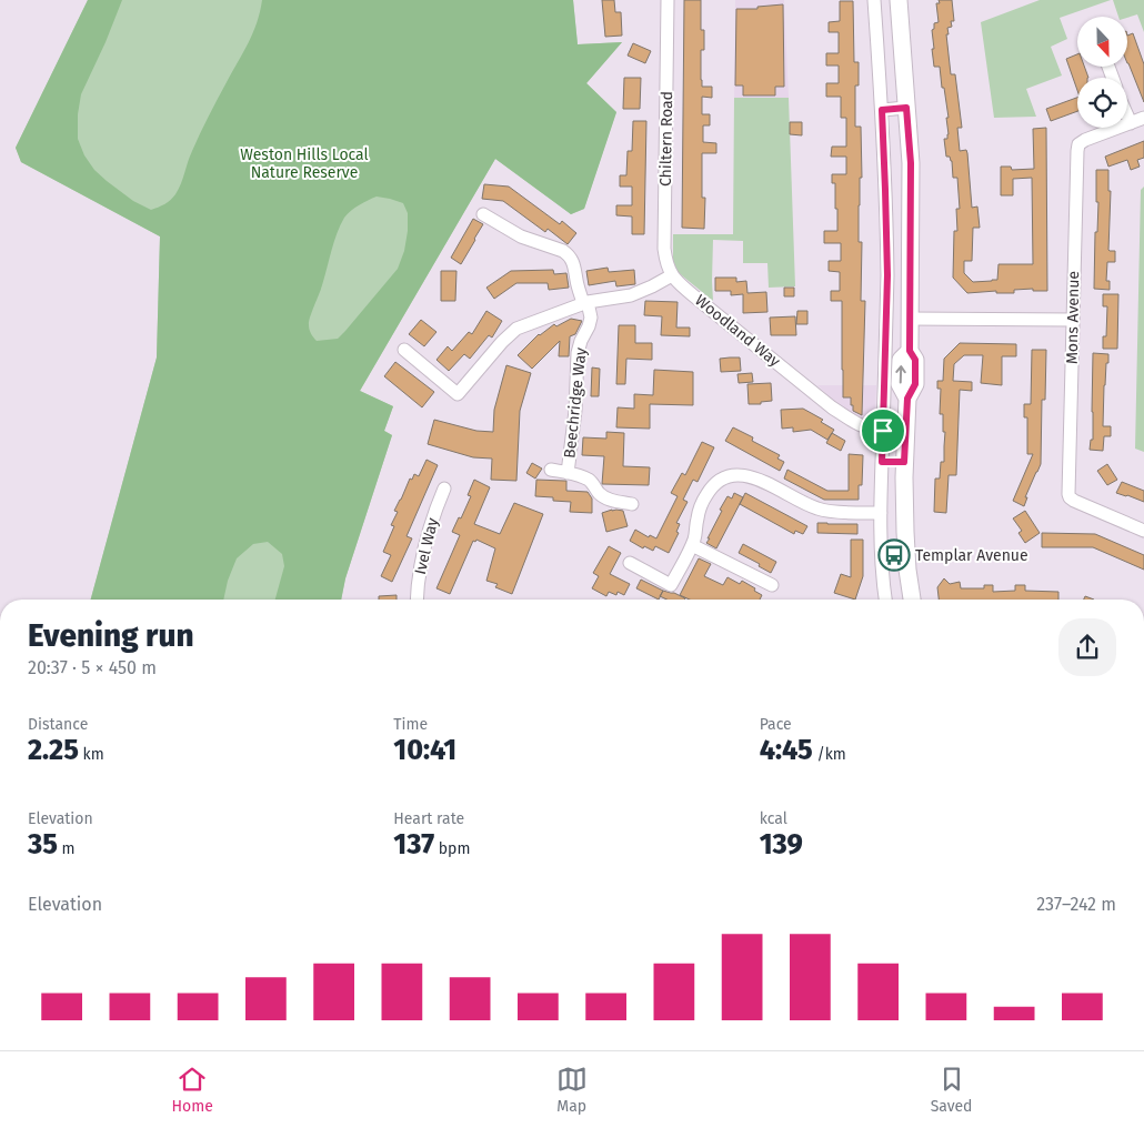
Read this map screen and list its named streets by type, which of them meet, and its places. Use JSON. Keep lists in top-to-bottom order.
{
  "streets": {
    "street": [
      "Chiltern Road",
      "Mons Avenue",
      "Woodland Way",
      "Beechridge Way",
      "Ivel Way"
    ]
  },
  "crossings": [
    ["Chiltern Road", "Woodland Way"]
  ],
  "parks": ["Weston Hills Local Nature Reserve"],
  "places": {
    "bus stop": ["Templar Avenue"]
  },
  "north": "bottom",
  "page": {
    "heading": ["Evening run", "20:37 · 5 × 450 m"],
    "stats": [
      ["Distance", "2.25 km"],
      ["Time", "10:41"],
      ["Pace", "4:45 /km"],
      ["Elevation", "35 m"],
      ["Heart rate", "137 bpm"],
      ["kcal", "139"]
    ],
    "chart": ["Elevation", "237–242 m"],
    "tabs": ["Home", "Map", "Saved"]
  }
}
